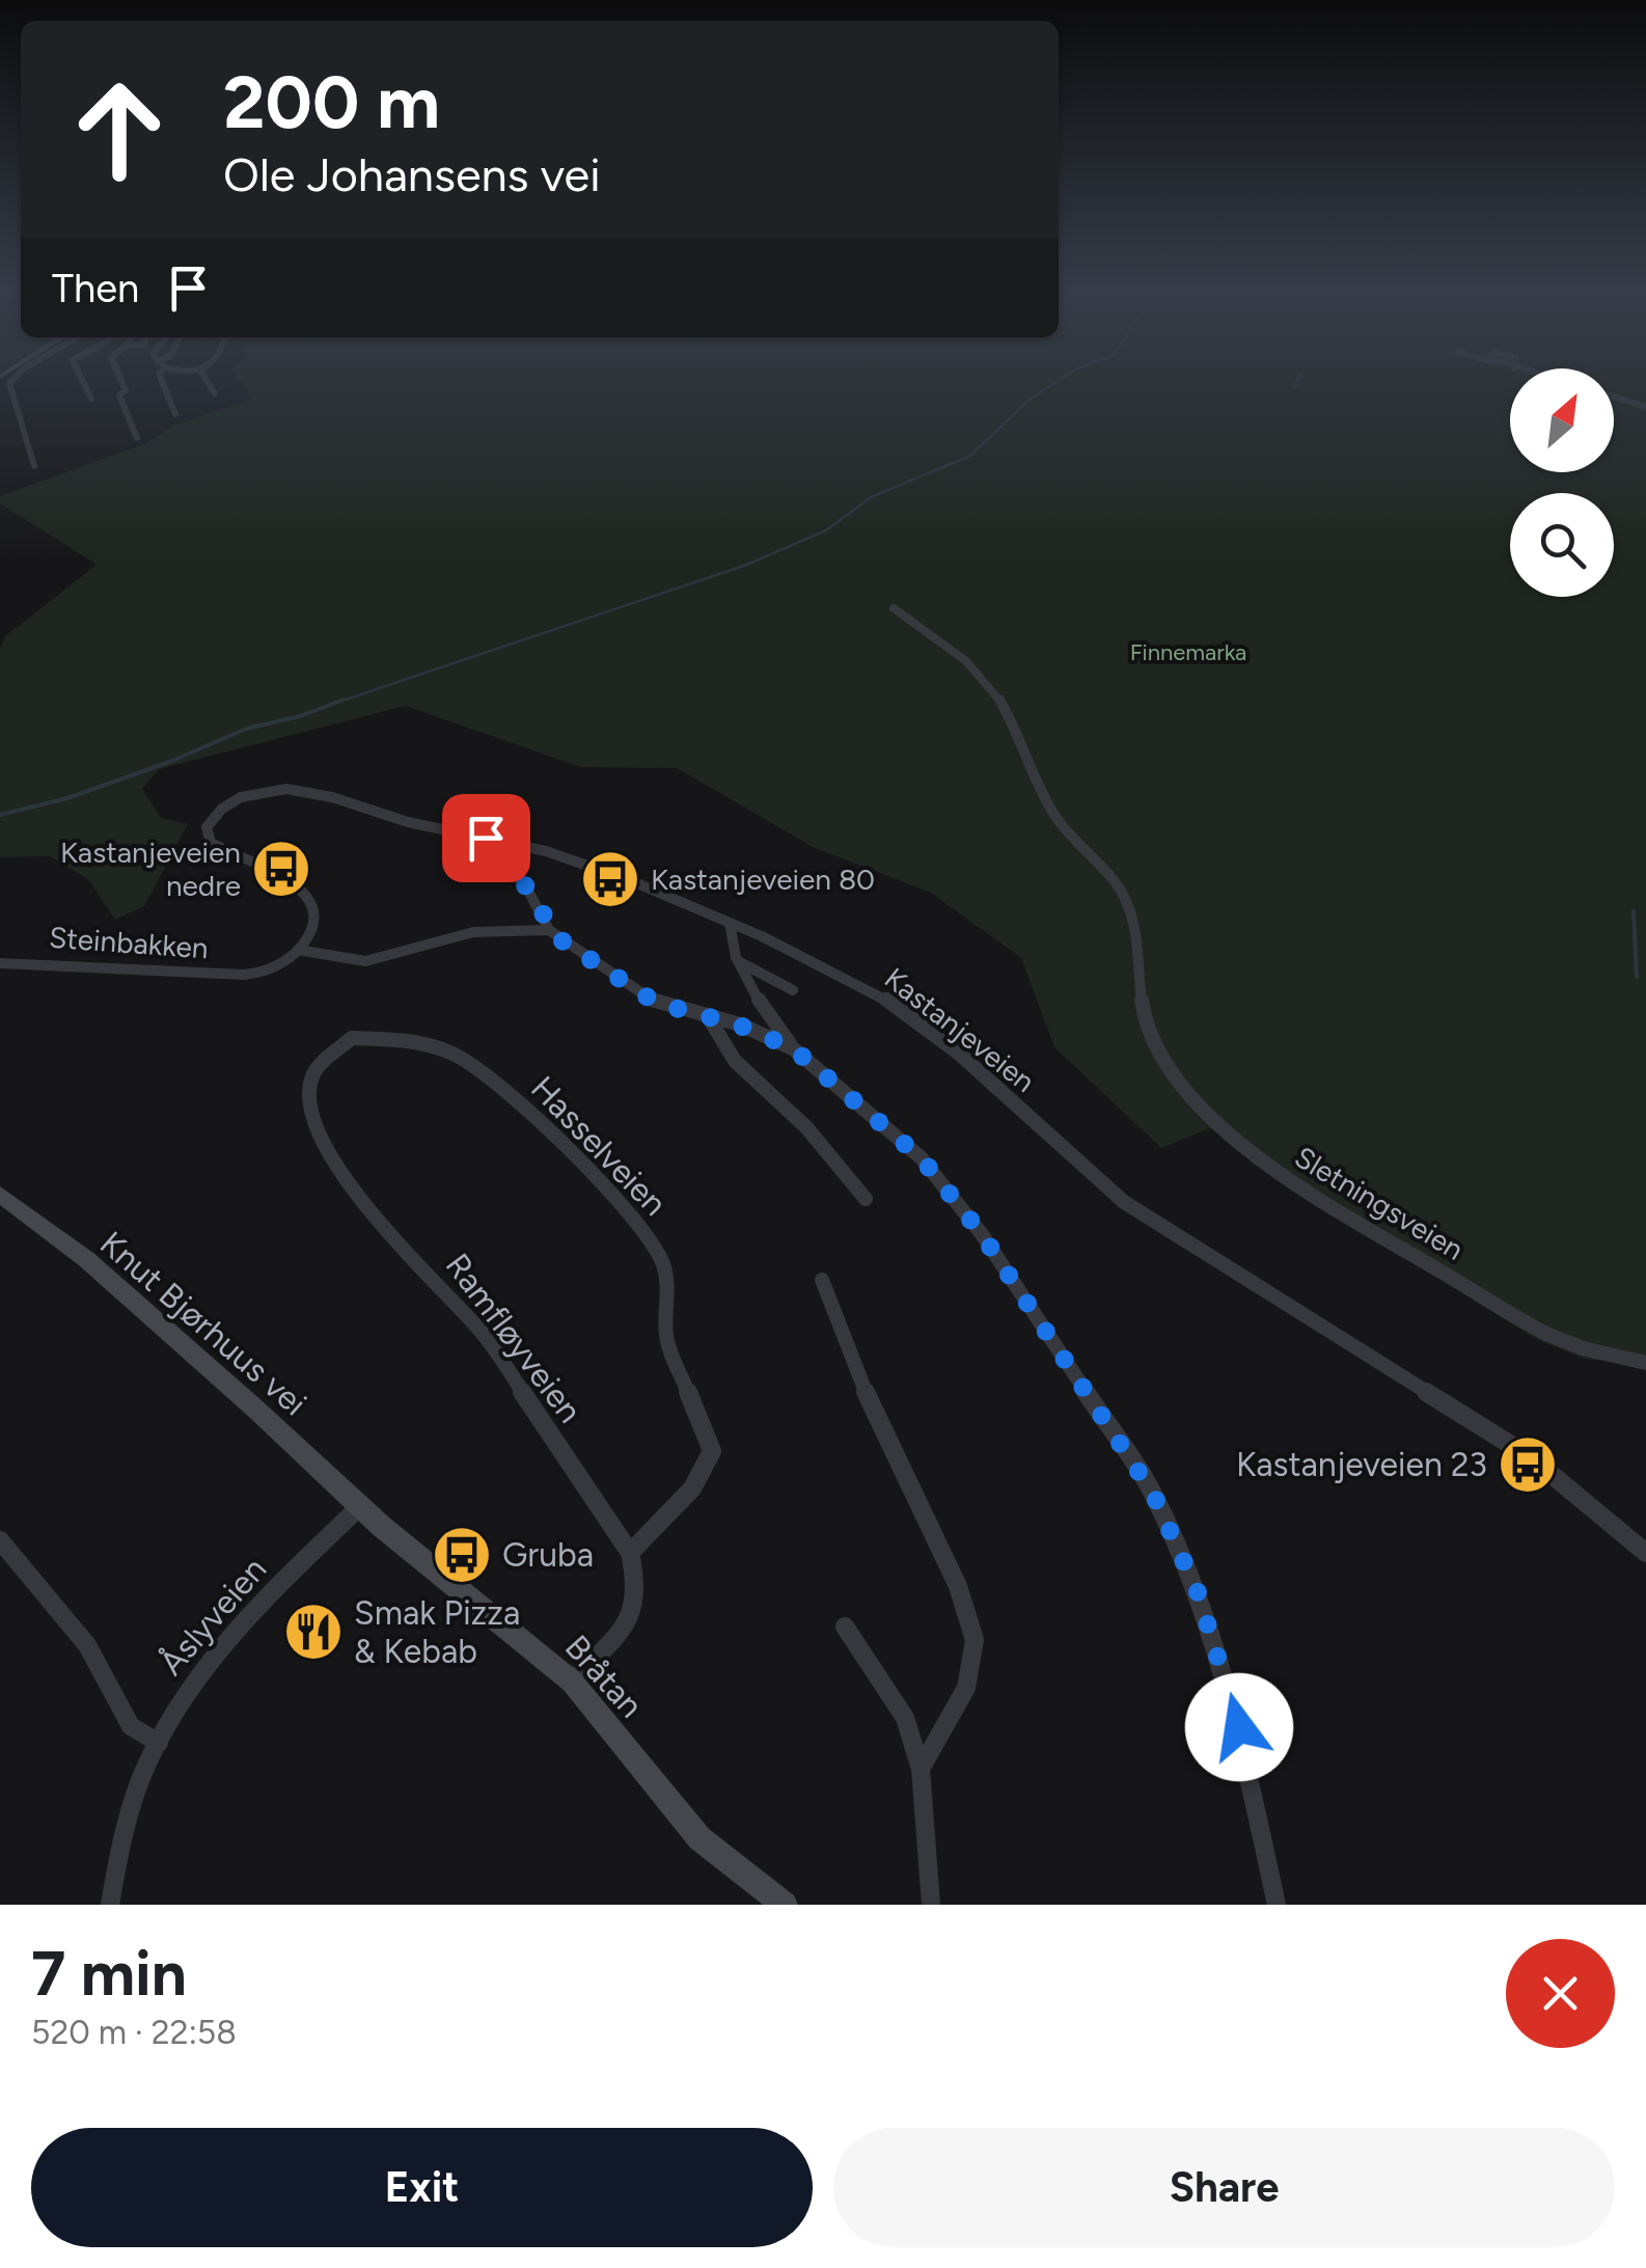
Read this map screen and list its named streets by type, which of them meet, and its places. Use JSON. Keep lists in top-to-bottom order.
{
  "streets": {
    "main road": ["Knut Bjørhuus vei", "Bråtan"],
    "street": [
      "Steinbakken",
      "Kastanjeveien",
      "Hasselveien",
      "Sletningsveien",
      "Ramfløyveien",
      "Åslyveien"
    ]
  },
  "crossings": [
    ["Steinbakken", "Kastanjeveien"],
    ["Hasselveien", "Ramfløyveien"],
    ["Knut Bjørhuus vei", "Åslyveien"],
    ["Knut Bjørhuus vei", "Bråtan"],
    ["Åslyveien", "Bråtan"]
  ],
  "parks": ["Finnemarka"],
  "places": {
    "bus stop": [
      "Kastanjeveien nedre",
      "Kastanjeveien 80",
      "Kastanjeveien 23",
      "Gruba"
    ],
    "restaurant": ["Smak Pizza & Kebab"]
  },
  "north": "top right",
  "page": {
    "turn": ["200 m", "Ole Johansens vei"],
    "then": "Then",
    "heading": ["7 min", "520 m · 22:58"],
    "buttons": ["Exit", "Share"]
  }
}
